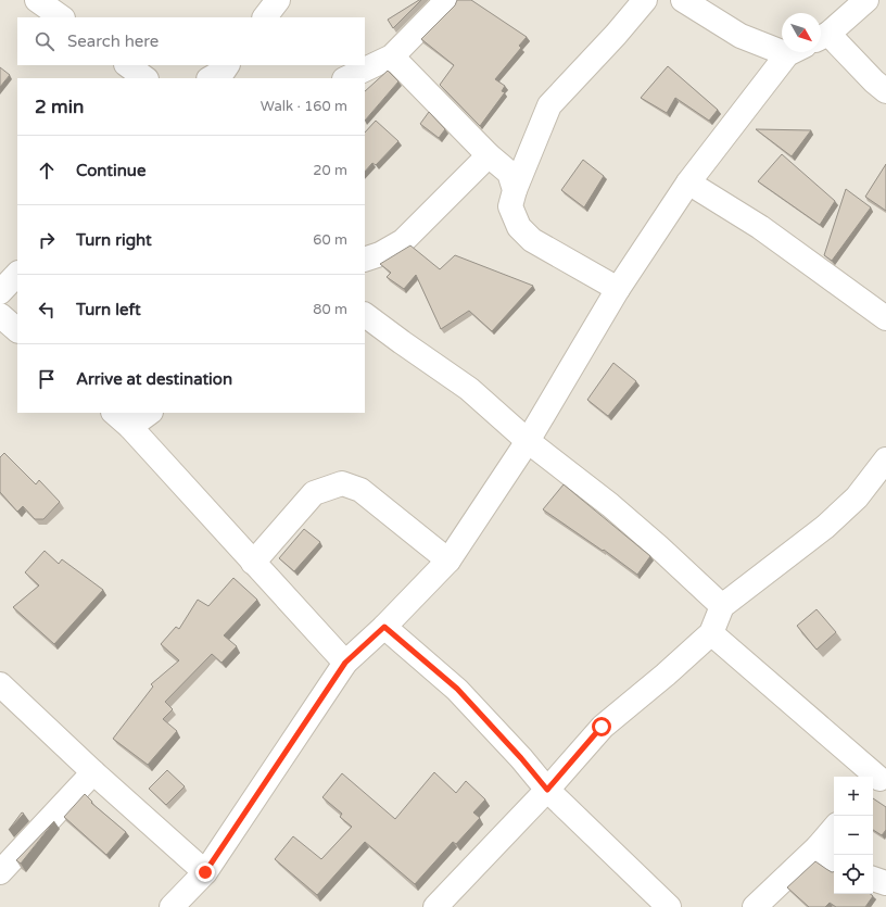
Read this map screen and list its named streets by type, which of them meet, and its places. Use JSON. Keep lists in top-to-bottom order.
{
  "north": "bottom right",
  "page": {
    "search": "Search here",
    "heading": ["2 min", "Walk · 160 m"],
    "list": [
      ["Continue", "20 m"],
      ["Turn right", "60 m"],
      ["Turn left", "80 m"],
      "Arrive at destination"
    ],
    "map_buttons": ["+", "−"]
  }
}
